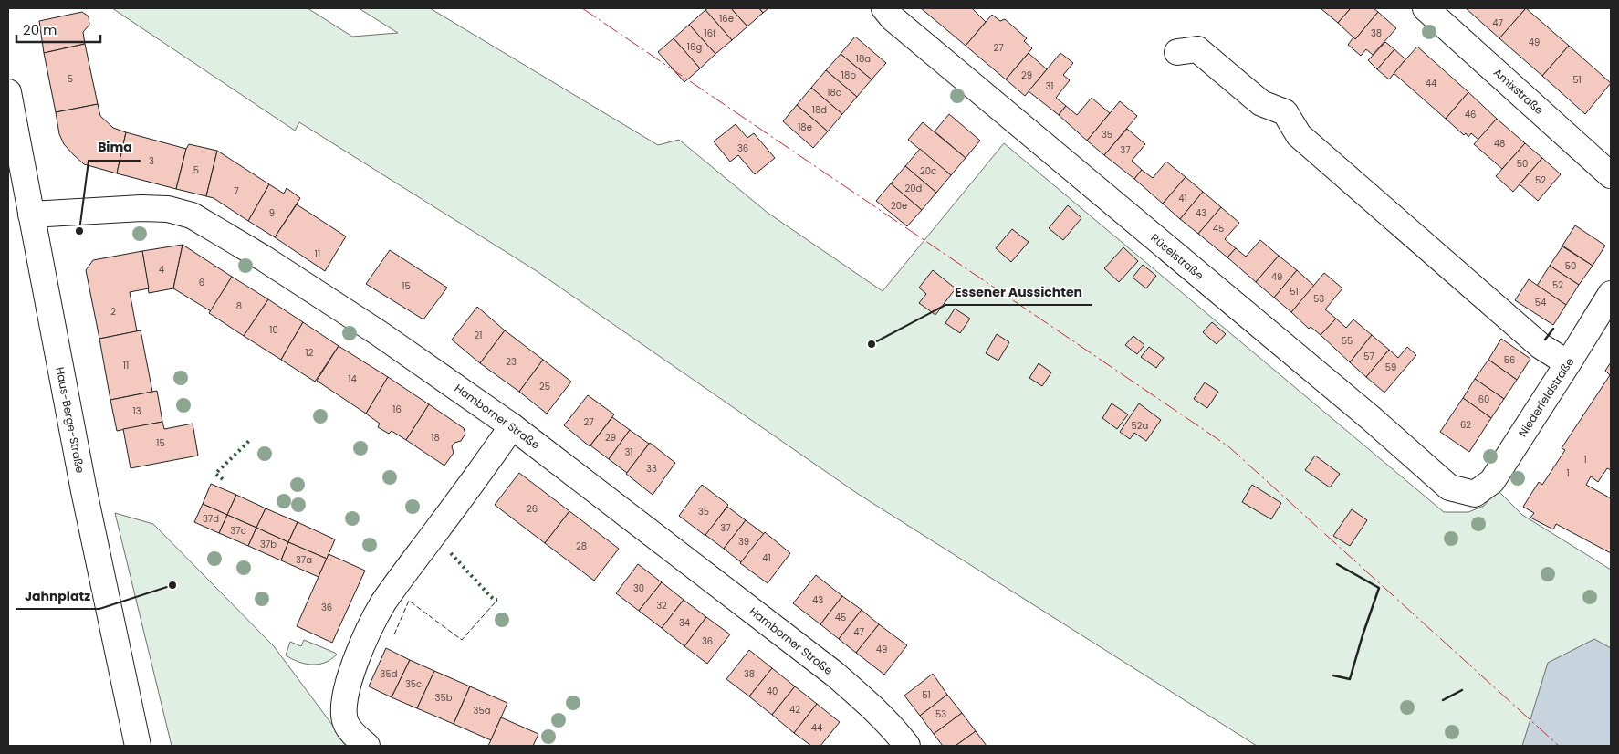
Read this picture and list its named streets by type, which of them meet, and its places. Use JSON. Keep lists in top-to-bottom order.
{
  "streets": {
    "street": [
      "Amixstraße",
      "Rüselstraße",
      "Niederfeldstraße",
      "Hamborner Straße",
      "Haus-Berge-Straße"
    ]
  },
  "crossings": [
    ["Rüselstraße", "Niederfeldstraße"],
    ["Hamborner Straße", "Haus-Berge-Straße"]
  ],
  "places": ["Bima", "Essener Aussichten", "Jahnplatz"],
  "house_numbers": [
    "16e",
    "47",
    "16f",
    "38",
    "49",
    "16g",
    "27",
    "18a",
    "18b",
    "29",
    "5",
    "51",
    "44",
    "31",
    "18c",
    "18d",
    "46",
    "18e",
    "35",
    "48",
    "36",
    "37",
    "3",
    "50",
    "5",
    "20c",
    "52",
    "20d",
    "7",
    "41",
    "20e",
    "9",
    "43",
    "45",
    "11",
    "50",
    "4",
    "49",
    "6",
    "52",
    "15",
    "51",
    "53",
    "54",
    "8",
    "2",
    "10",
    "21",
    "55",
    "12",
    "57",
    "56",
    "23",
    "11",
    "59",
    "14",
    "25",
    "60",
    "16",
    "13",
    "27",
    "62",
    "52a",
    "18",
    "29",
    "15",
    "31",
    "1",
    "33",
    "1",
    "26",
    "35",
    "37d",
    "37",
    "37c",
    "39",
    "37b",
    "28",
    "41",
    "37a",
    "30",
    "43",
    "32",
    "36",
    "45",
    "34",
    "47",
    "36",
    "49",
    "35d",
    "38",
    "35c",
    "40",
    "51",
    "35b",
    "42",
    "35a",
    "53",
    "44"
  ],
  "scale_bar": "20 m"
}
